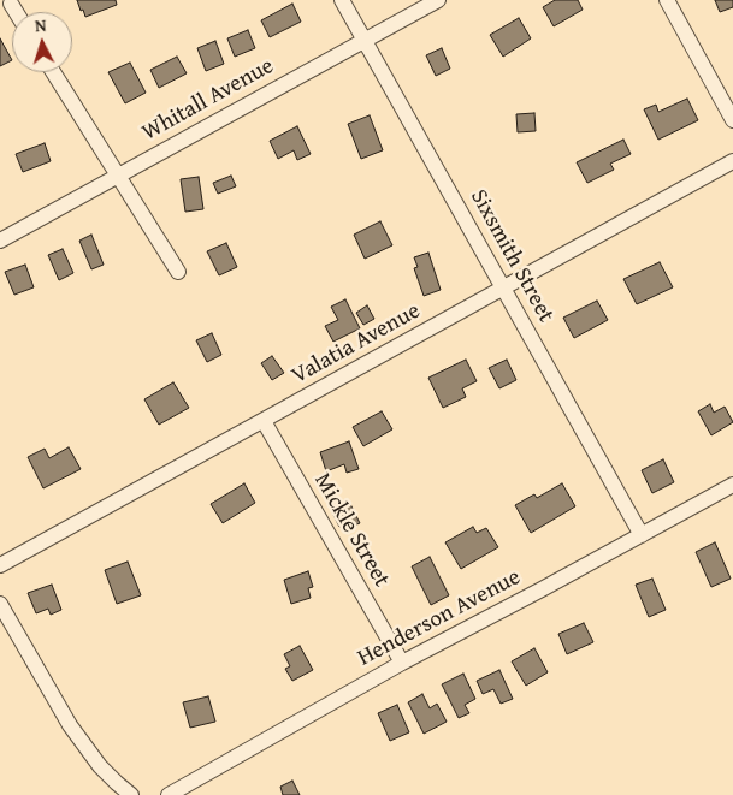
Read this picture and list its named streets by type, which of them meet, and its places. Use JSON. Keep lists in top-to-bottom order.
{
  "streets": {
    "street": [
      "Whitall Avenue",
      "Sixsmith Street",
      "Valatia Avenue",
      "Mickle Street",
      "Henderson Avenue"
    ]
  },
  "crossings": [
    ["Whitall Avenue", "Sixsmith Street"],
    ["Sixsmith Street", "Valatia Avenue"],
    ["Sixsmith Street", "Henderson Avenue"],
    ["Valatia Avenue", "Mickle Street"],
    ["Mickle Street", "Henderson Avenue"]
  ],
  "north": "top"
}
